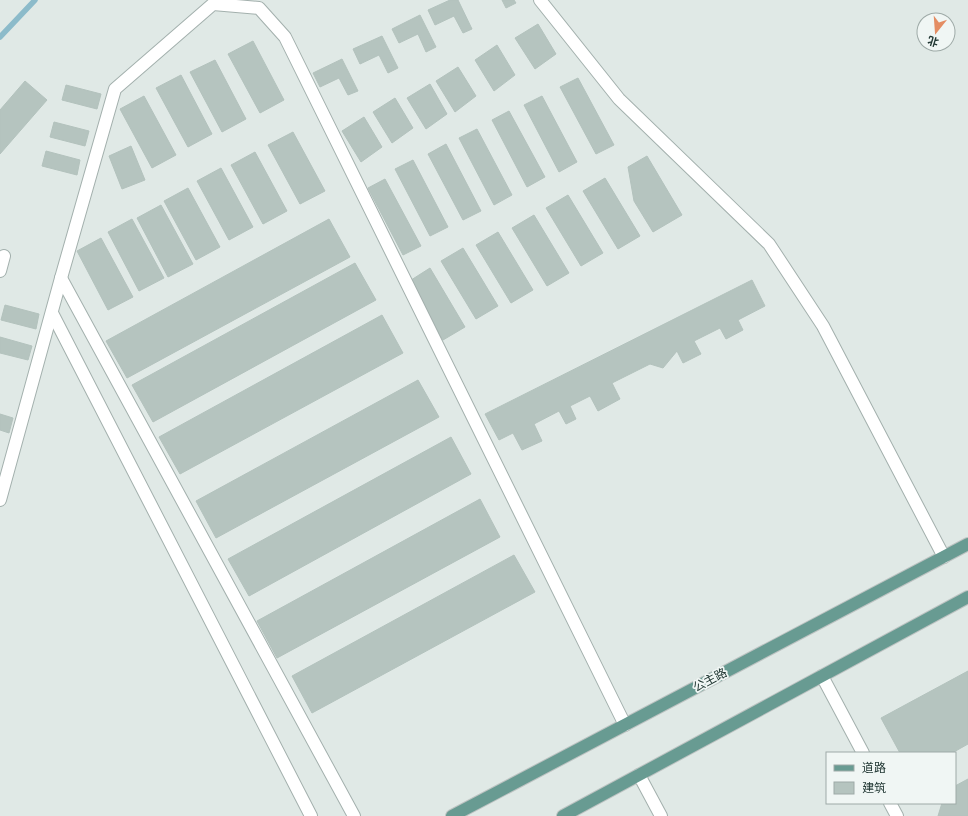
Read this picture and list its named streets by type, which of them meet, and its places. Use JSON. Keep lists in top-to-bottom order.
{
  "streets": {
    "main road": ["公主路"]
  },
  "legend": ["道路", "建筑"],
  "north": "bottom"
}
